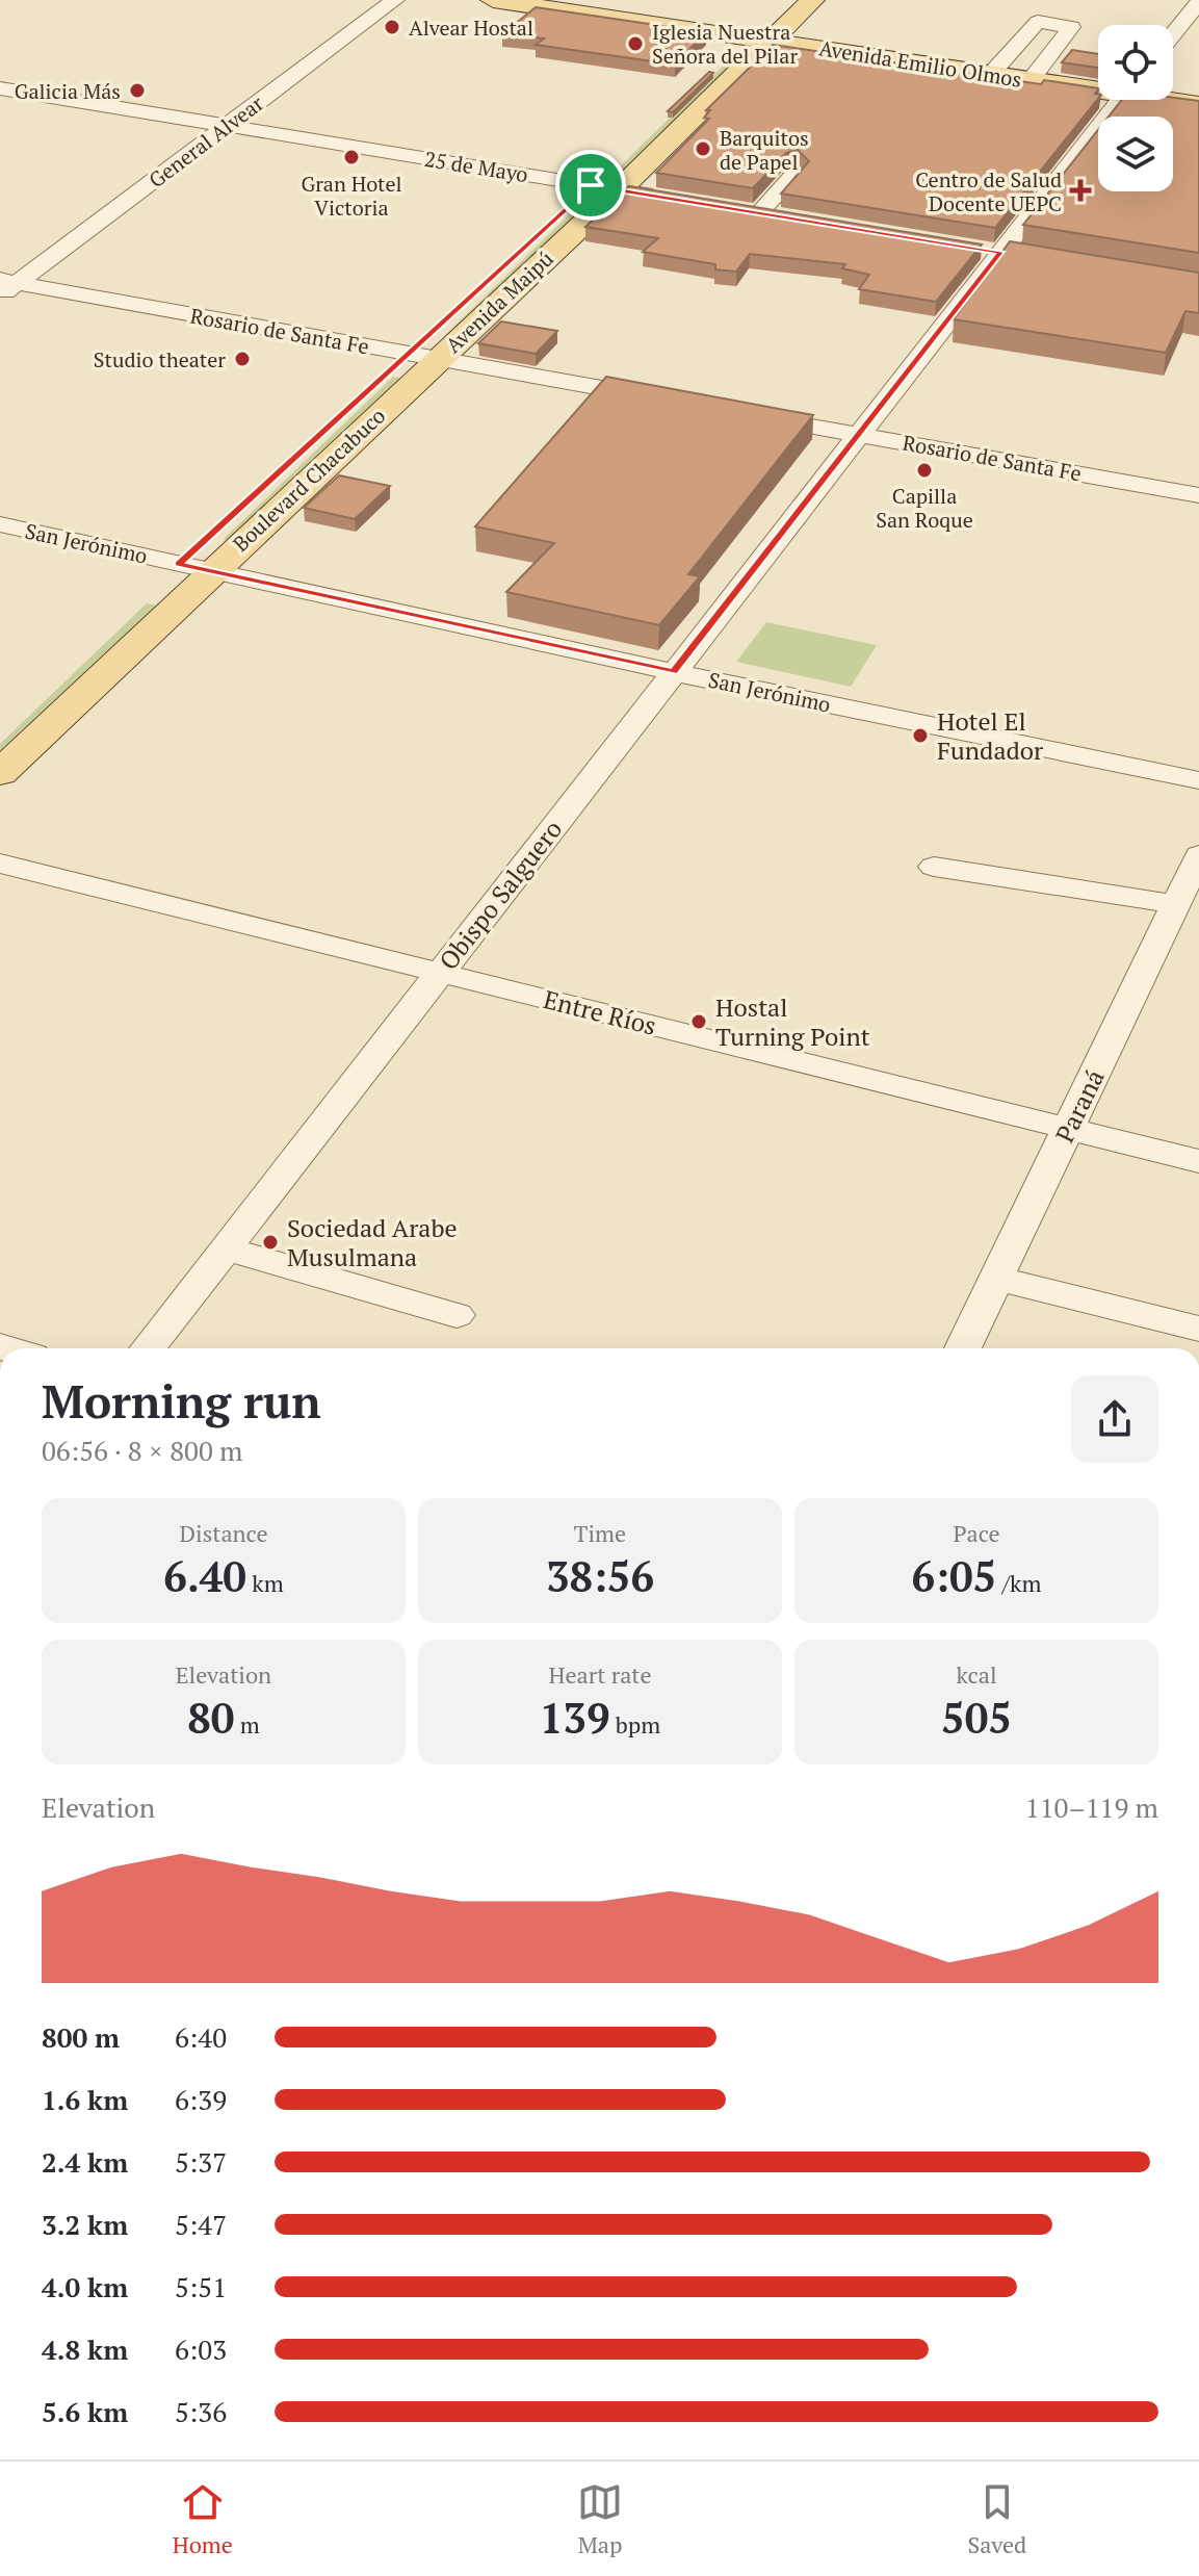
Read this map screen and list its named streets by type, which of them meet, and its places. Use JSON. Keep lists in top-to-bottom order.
{
  "streets": {
    "main road": ["Avenida Emilio Olmos", "Avenida Maipú", "Boulevard Chacabuco"],
    "street": [
      "General Alvear",
      "25 de Mayo",
      "Rosario de Santa Fe",
      "San Jerónimo",
      "Obispo Salguero",
      "Entre Ríos",
      "Paraná"
    ]
  },
  "crossings": [
    ["Avenida Emilio Olmos", "Avenida Maipú"],
    ["General Alvear", "25 de Mayo"],
    ["General Alvear", "Rosario de Santa Fe"],
    ["25 de Mayo", "Avenida Maipú"],
    ["Avenida Maipú", "Rosario de Santa Fe"],
    ["Avenida Maipú", "Boulevard Chacabuco"],
    ["Rosario de Santa Fe", "Boulevard Chacabuco"],
    ["Rosario de Santa Fe", "Obispo Salguero"],
    ["Boulevard Chacabuco", "San Jerónimo"],
    ["San Jerónimo", "Obispo Salguero"],
    ["Obispo Salguero", "Entre Ríos"],
    ["Entre Ríos", "Paraná"]
  ],
  "places": {
    "other": [
      "Alvear Hostal",
      "Iglesia Nuestra Señora del Pilar",
      "Galicia Más",
      "Barquitos de Papel",
      "Gran Hotel Victoria",
      "Studio theater",
      "Capilla San Roque",
      "Hotel El Fundador",
      "Hostal Turning Point",
      "Sociedad Arabe Musulmana"
    ],
    "health": ["Centro de Salud Docente UEPC"]
  },
  "page": {
    "heading": ["Morning run", "06:56 · 8 × 800 m"],
    "stats": [
      ["Distance", "6.40 km"],
      ["Time", "38:56"],
      ["Pace", "6:05 /km"],
      ["Elevation", "80 m"],
      ["Heart rate", "139 bpm"],
      ["kcal", "505"]
    ],
    "chart": ["Elevation", "110–119 m"],
    "list": [
      {
        "name": "800 m",
        "note": "6:40"
      },
      {
        "name": "1.6 km",
        "note": "6:39"
      },
      {
        "name": "2.4 km",
        "note": "5:37"
      },
      {
        "name": "3.2 km",
        "note": "5:47"
      },
      {
        "name": "4.0 km",
        "note": "5:51"
      },
      {
        "name": "4.8 km",
        "note": "6:03"
      },
      {
        "name": "5.6 km",
        "note": "5:36"
      }
    ],
    "tabs": ["Home", "Map", "Saved"]
  }
}
